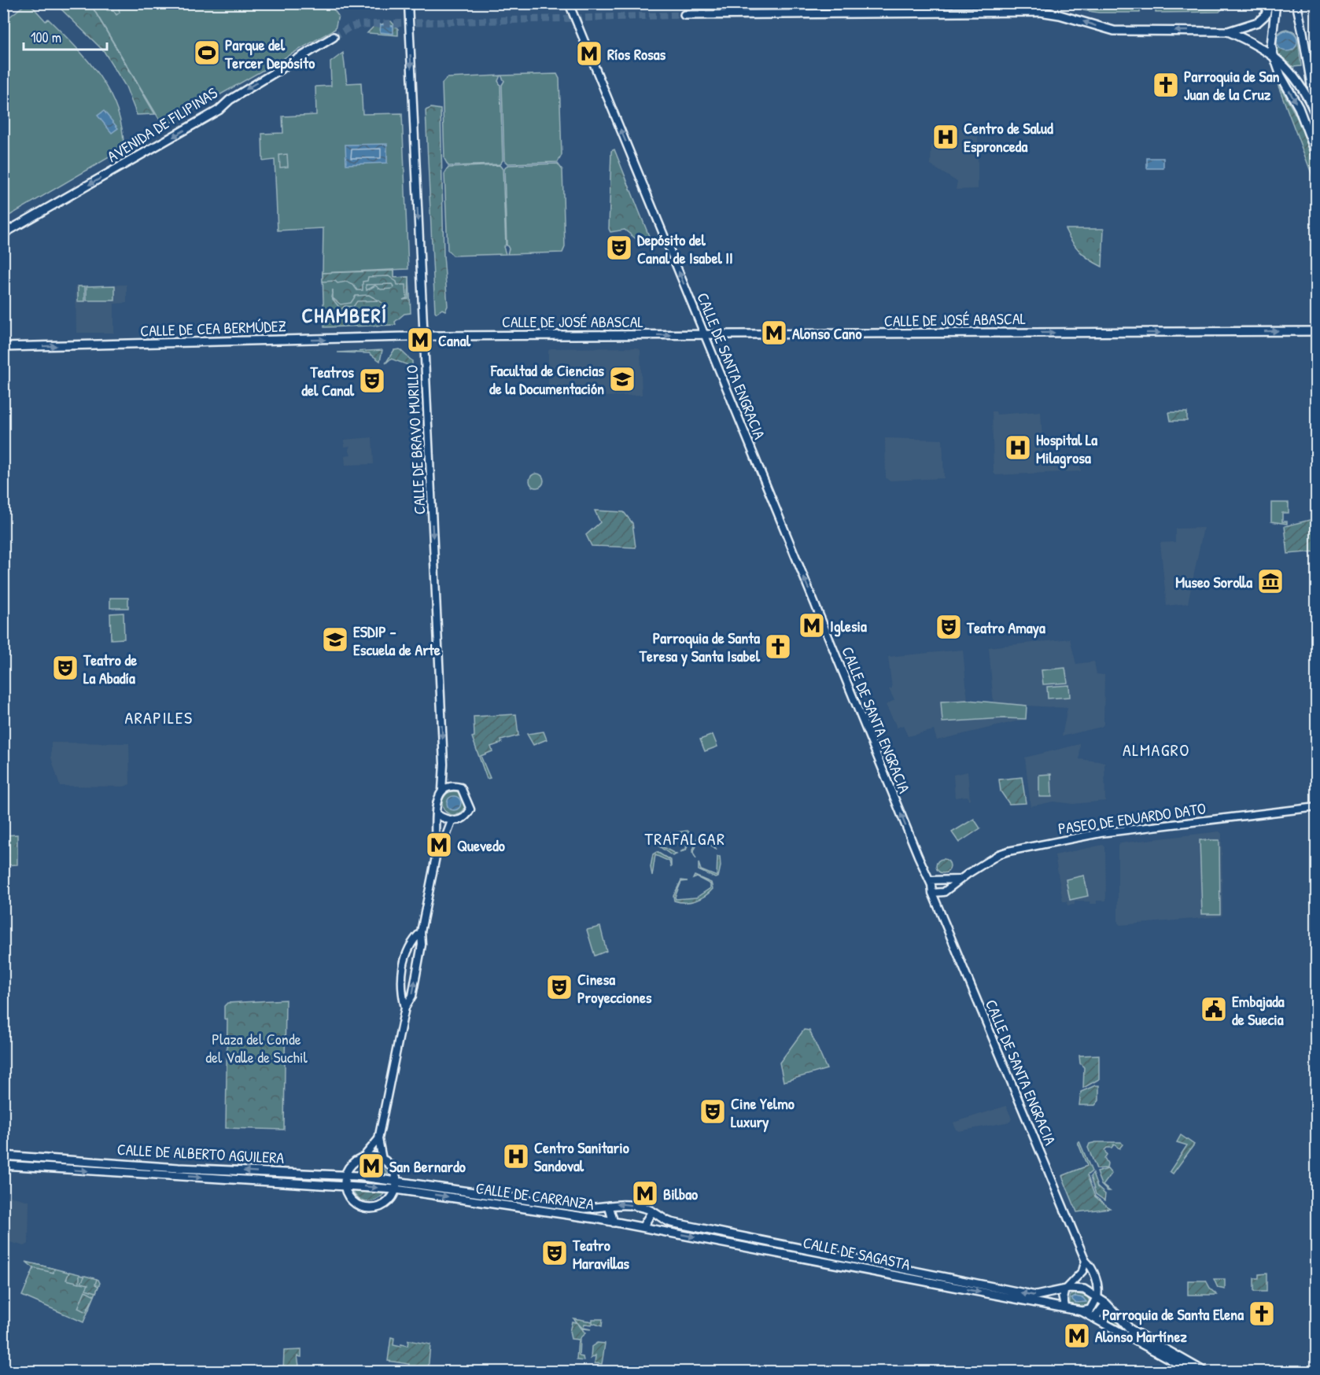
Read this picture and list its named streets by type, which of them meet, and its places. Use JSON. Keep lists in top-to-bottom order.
{
  "streets": {
    "main road": [
      "AVENIDA DE FILIPINAS",
      "CALLE DE JOSÉ ABASCAL",
      "CALLE DE CEA BERMÚDEZ",
      "CALLE DE SANTA ENGRACIA",
      "CALLE DE BRAVO MURILLO",
      "PASEO DE EDUARDO DATO",
      "CALLE DE ALBERTO AGUILERA",
      "CALLE DE CARRANZA",
      "CALLE DE SAGASTA"
    ]
  },
  "crossings": [
    ["CALLE DE JOSÉ ABASCAL", "CALLE DE CEA BERMÚDEZ"],
    ["CALLE DE JOSÉ ABASCAL", "CALLE DE SANTA ENGRACIA"],
    ["CALLE DE JOSÉ ABASCAL", "CALLE DE BRAVO MURILLO"],
    ["CALLE DE CEA BERMÚDEZ", "CALLE DE BRAVO MURILLO"],
    ["CALLE DE SANTA ENGRACIA", "PASEO DE EDUARDO DATO"],
    ["CALLE DE SANTA ENGRACIA", "CALLE DE SAGASTA"],
    ["CALLE DE ALBERTO AGUILERA", "CALLE DE CARRANZA"],
    ["CALLE DE CARRANZA", "CALLE DE SAGASTA"]
  ],
  "one_way": [
    "AVENIDA DE FILIPINAS",
    "CALLE DE JOSÉ ABASCAL",
    "CALLE DE CEA BERMÚDEZ",
    "CALLE DE SANTA ENGRACIA",
    "CALLE DE BRAVO MURILLO"
  ],
  "districts": [
    "CHAMBERÍ",
    "ARAPILES",
    "ALMAGRO",
    "TRAFALGAR"
  ],
  "parks": ["Plaza del Conde del Valle de Suchil"],
  "places": {
    "sports": ["Parque del Tercer Depósito"],
    "metro station": [
      "Ríos Rosas",
      "Alonso Cano",
      "Canal",
      "Iglesia",
      "Quevedo",
      "San Bernardo",
      "Bilbao",
      "Alonso Martínez"
    ],
    "church": ["Parroquia de San Juan de la Cruz", "Parroquia de Santa Teresa y Santa Isabel", "Parroquia de Santa Elena"],
    "hospital": ["Centro de Salud Espronceda", "Hospital La Milagrosa", "Centro Sanitario Sandoval"],
    "theatre": [
      "Depósito del Canal de Isabel II",
      "Teatros del Canal",
      "Teatro Amaya",
      "Teatro de La Abadía",
      "Cinesa Proyecciones",
      "Cine Yelmo Luxury",
      "Teatro Maravillas"
    ],
    "school or university": ["Facultad de Ciencias de la Documentación", "ESDIP - Escuela de Arte"],
    "museum": ["Museo Sorolla"],
    "public building": ["Embajada de Suecia"]
  },
  "scale_bar": "100 m"
}
